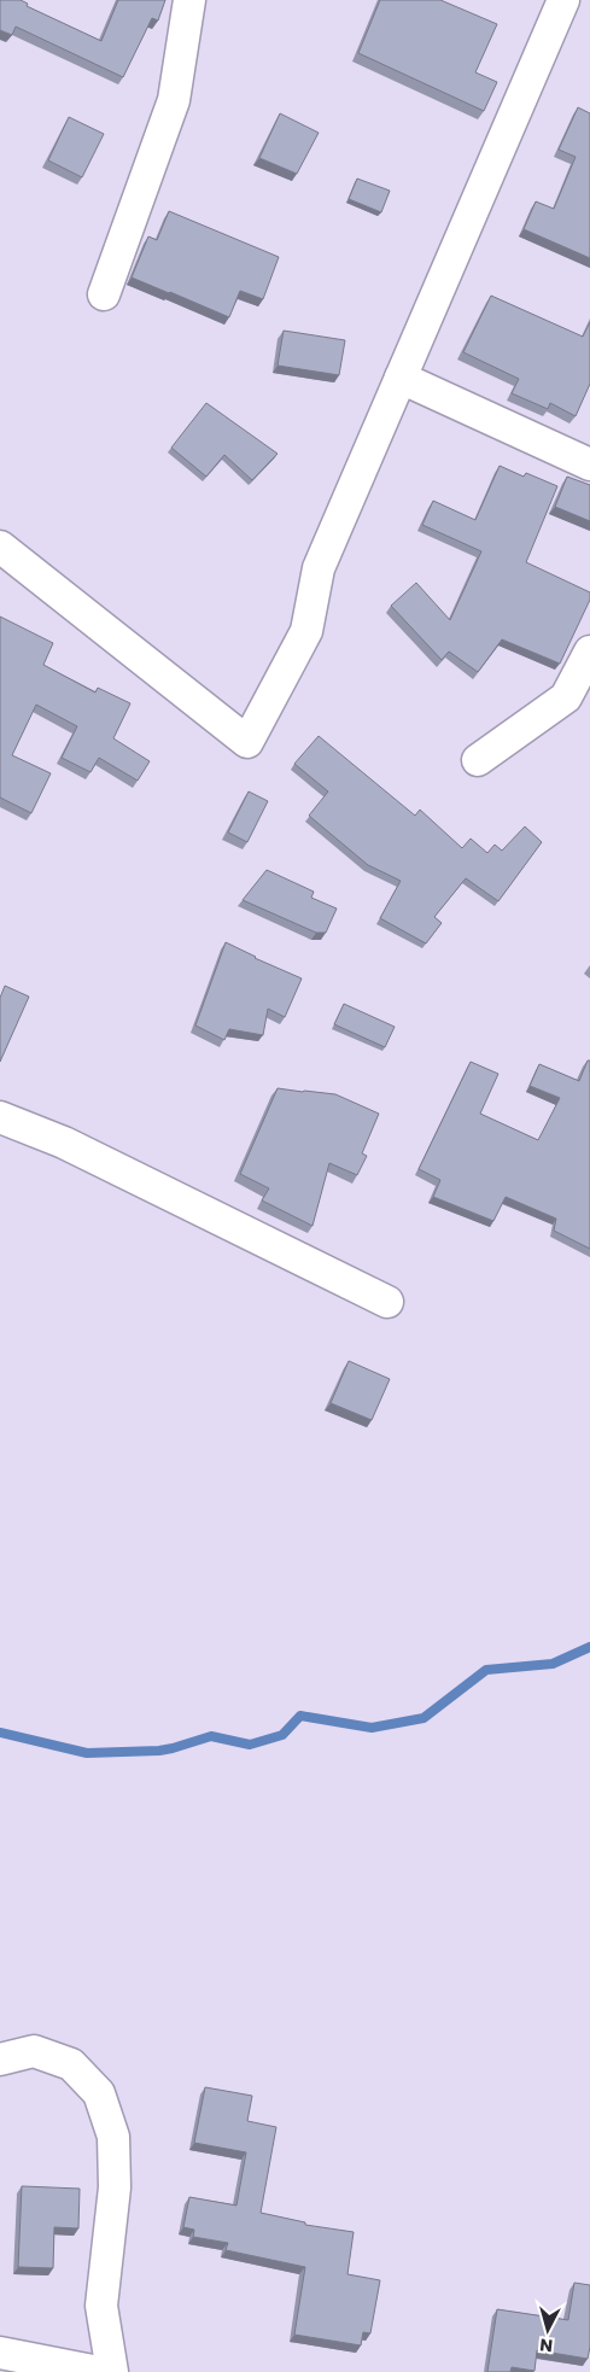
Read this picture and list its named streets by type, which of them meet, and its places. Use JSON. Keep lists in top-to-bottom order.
{
  "north": "bottom"
}
